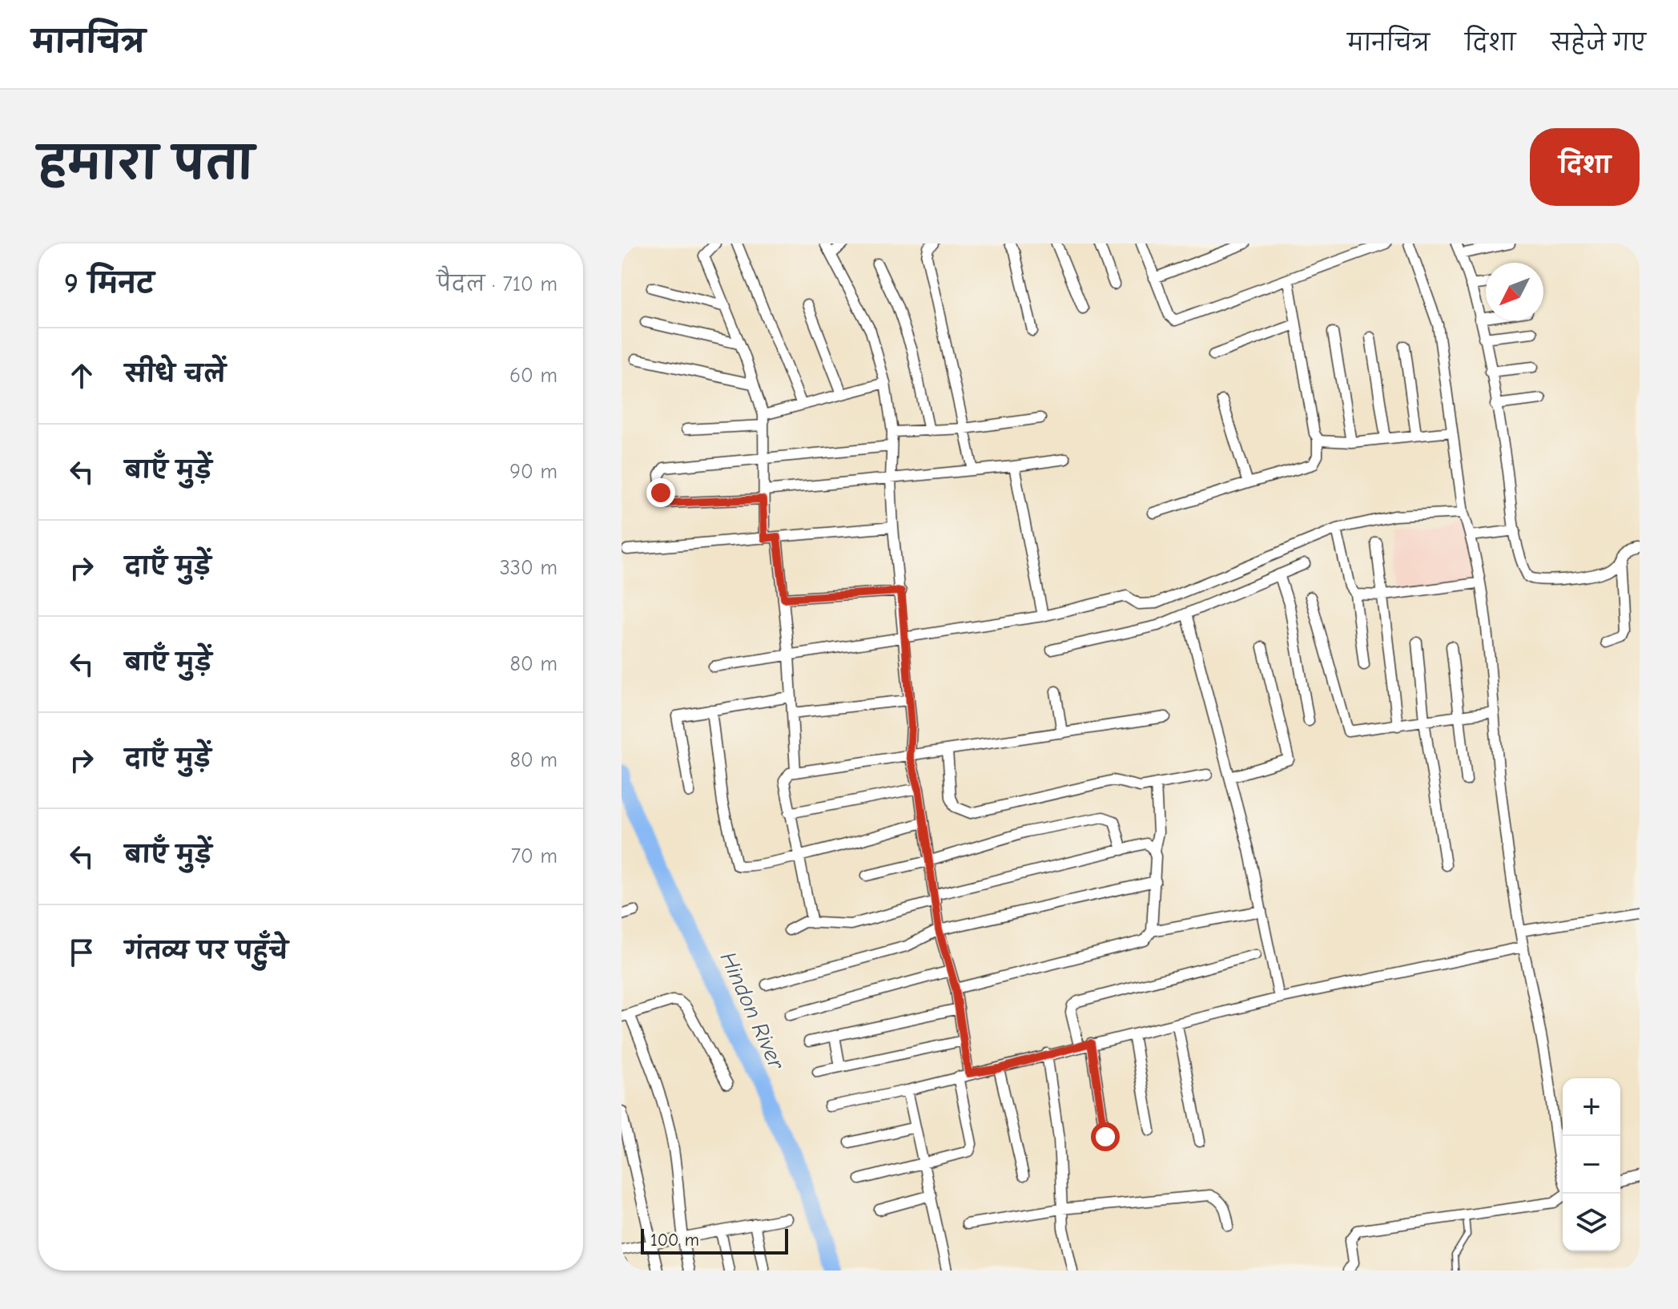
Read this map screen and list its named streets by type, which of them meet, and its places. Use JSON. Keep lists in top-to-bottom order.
{
  "water": ["Hindon River"],
  "scale_bar": "100 m",
  "north": "bottom left",
  "page": {
    "header": "मानचित्र",
    "nav": ["मानचित्र", "दिशा", "सहेजे गए"],
    "title": "हमारा पता",
    "buttons": "दिशा",
    "heading": ["9 मिनट", "पैदल · 710 m"],
    "list": [
      ["सीधे चलें", "60 m"],
      ["बाएँ मुड़ें", "90 m"],
      ["दाएँ मुड़ें", "330 m"],
      ["बाएँ मुड़ें", "80 m"],
      ["दाएँ मुड़ें", "80 m"],
      ["बाएँ मुड़ें", "70 m"],
      "गंतव्य पर पहुँचे"
    ],
    "map_buttons": ["+", "−"],
    "scale": "100 m"
  }
}
